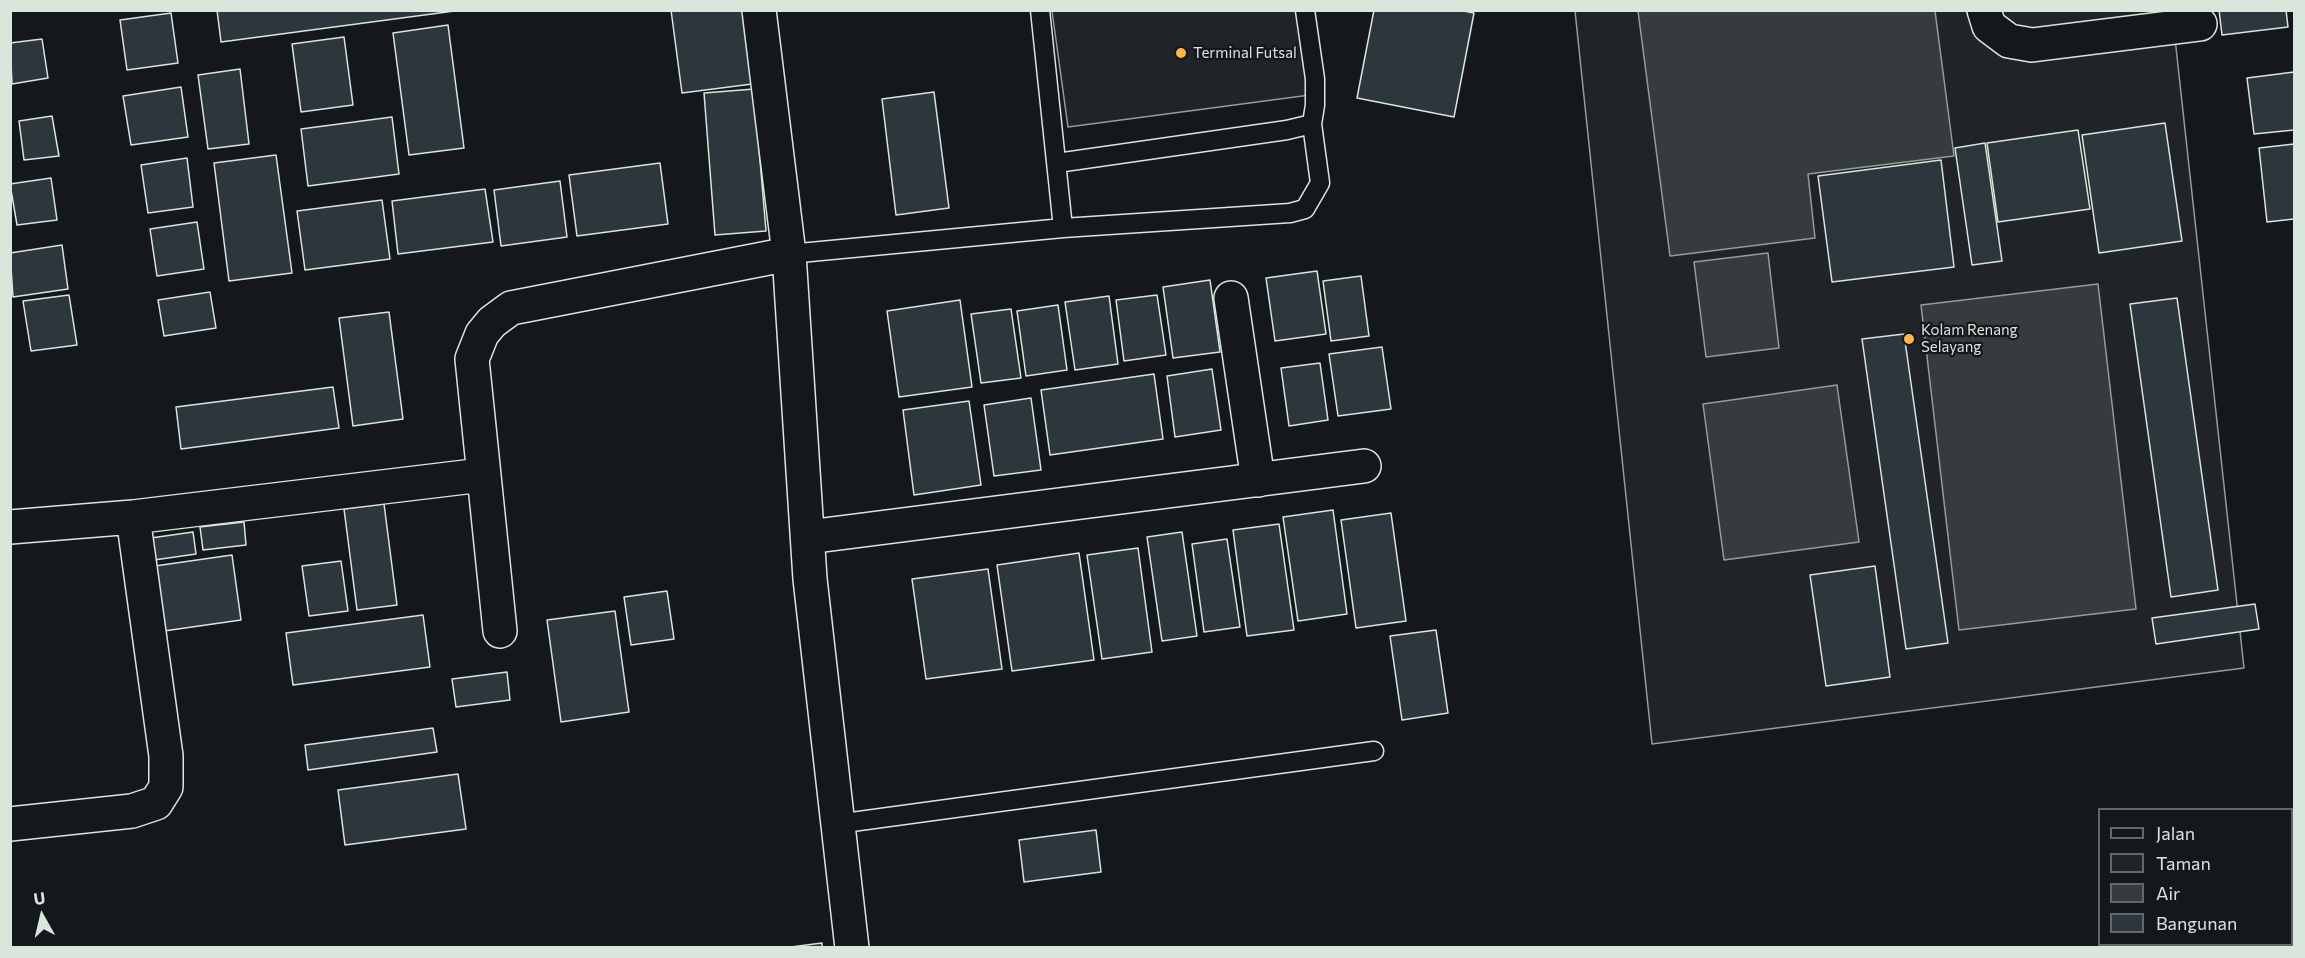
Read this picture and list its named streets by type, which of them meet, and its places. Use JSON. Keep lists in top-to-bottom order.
{
  "places": ["Terminal Futsal", "Kolam Renang Selayang"],
  "legend": [
    "Jalan",
    "Taman",
    "Air",
    "Bangunan"
  ],
  "north": "top"
}
